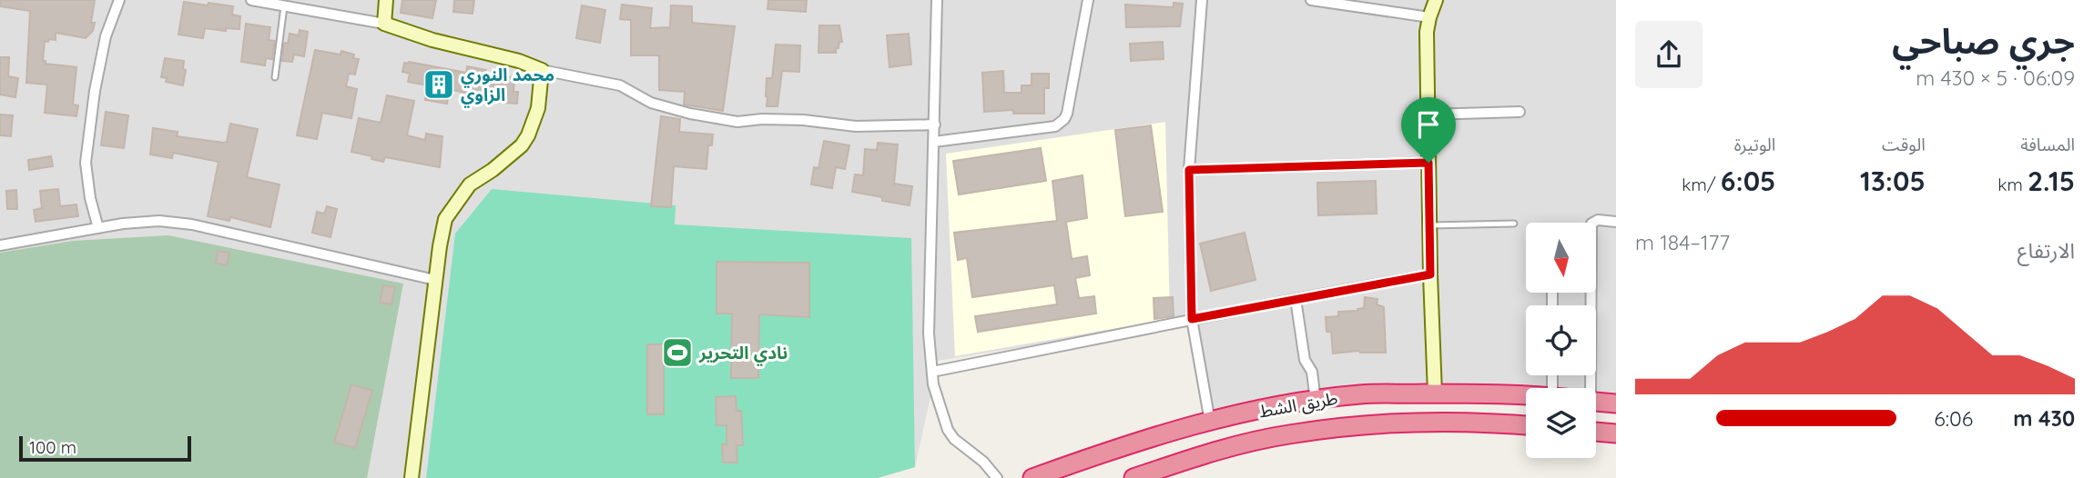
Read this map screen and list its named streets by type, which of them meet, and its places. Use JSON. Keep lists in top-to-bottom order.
{
  "streets": {
    "highway": ["طريق الشط"]
  },
  "places": {
    "building": ["محمد النوري الزاوي"],
    "sports": ["نادي التحرير"]
  },
  "scale_bar": "100 m",
  "north": "bottom",
  "page": {
    "heading": ["جري صباحي", "06:09 · 5 × 430 m"],
    "stats": [
      ["المسافة", "2.15 km"],
      ["الوقت", "13:05"],
      ["الوتيرة", "6:05 /km"]
    ],
    "chart": ["الارتفاع", "177–184 m"],
    "list": [
      {
        "name": "430 m",
        "note": "6:06"
      }
    ],
    "scale": "100 m"
  }
}
